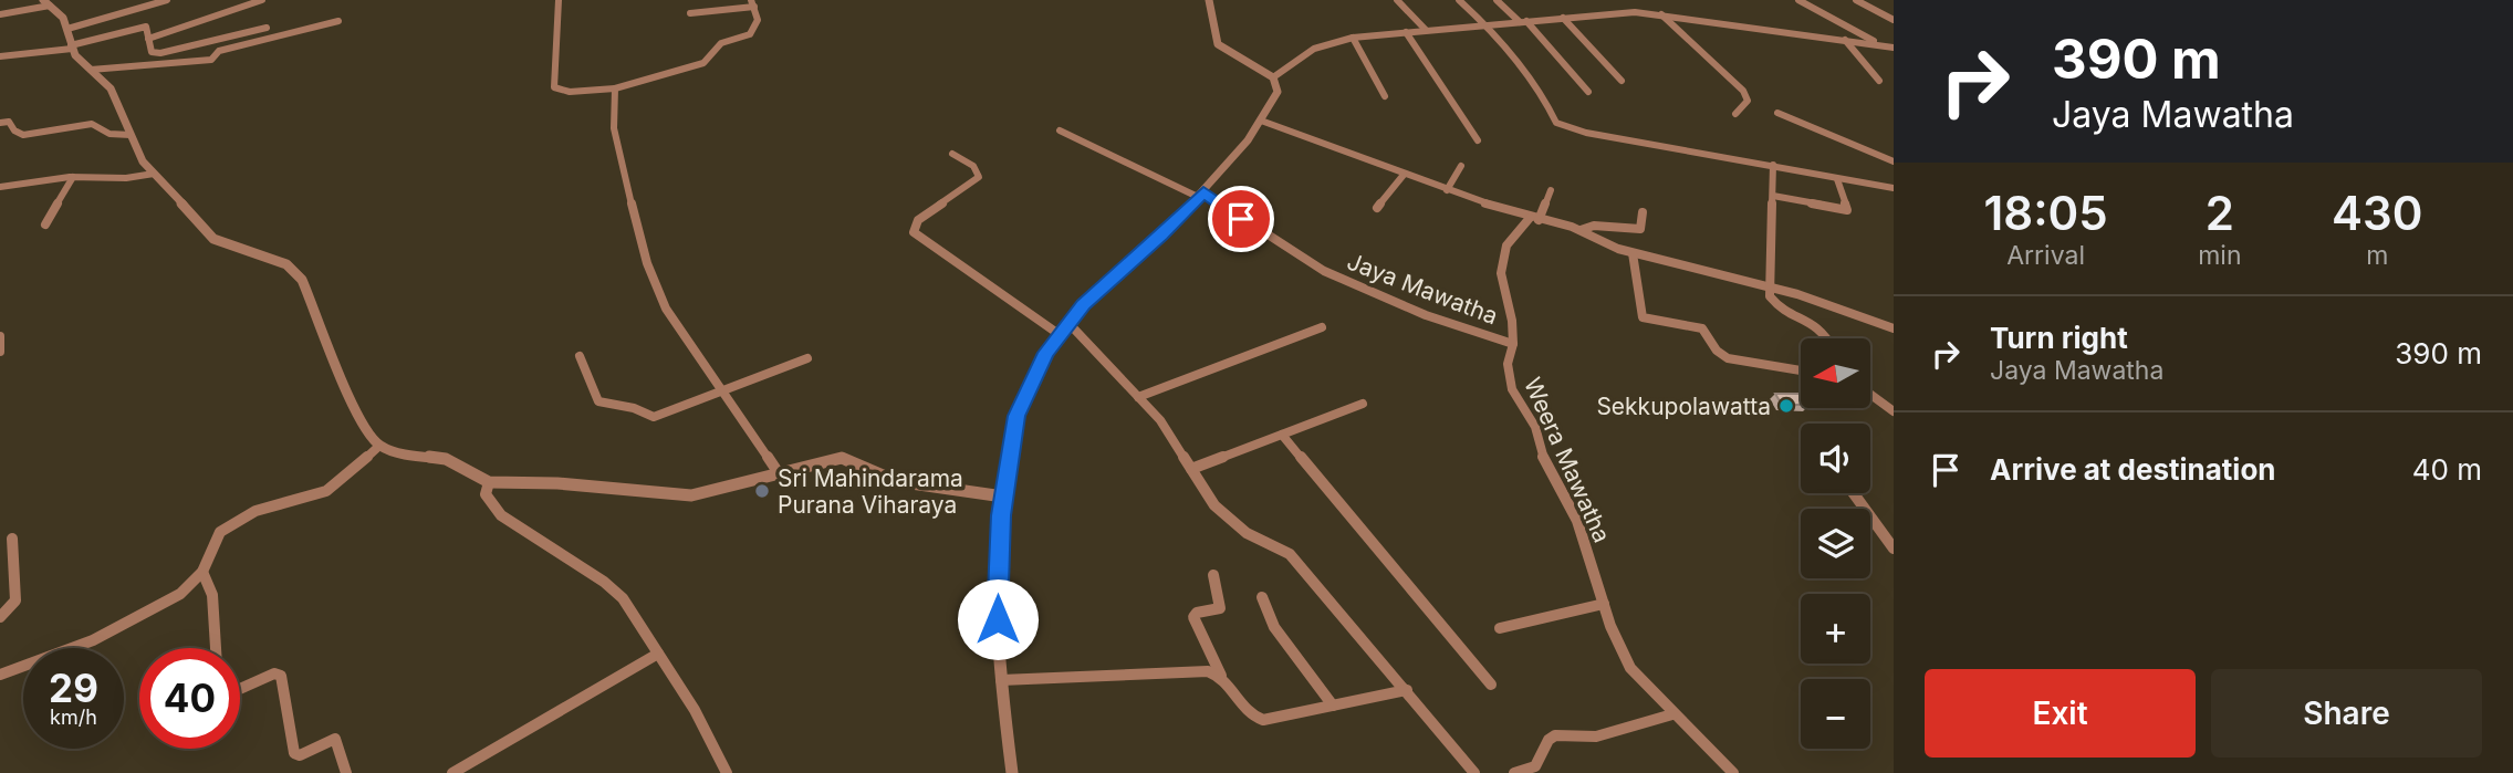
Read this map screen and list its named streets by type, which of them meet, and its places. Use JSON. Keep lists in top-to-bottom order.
{
  "streets": {
    "street": ["Jaya Mawatha", "Weera Mawatha"]
  },
  "crossings": [
    ["Jaya Mawatha", "Weera Mawatha"]
  ],
  "places": ["Sekkupolawatta", "Sri Mahindarama Purana Viharaya"],
  "north": "left",
  "page": {
    "turn": ["390 m", "Jaya Mawatha"],
    "eta": [
      "18:05",
      "Arrival",
      "2",
      "min",
      "430",
      "m"
    ],
    "list": [
      {
        "name": "Turn right",
        "note": "Jaya Mawatha",
        "value": "390 m"
      },
      {
        "name": "Arrive at destination",
        "value": "40 m"
      }
    ],
    "map_buttons": ["+", "−"],
    "speed": "29 km/h",
    "limit": "40",
    "buttons": ["Exit", "Share"]
  }
}
